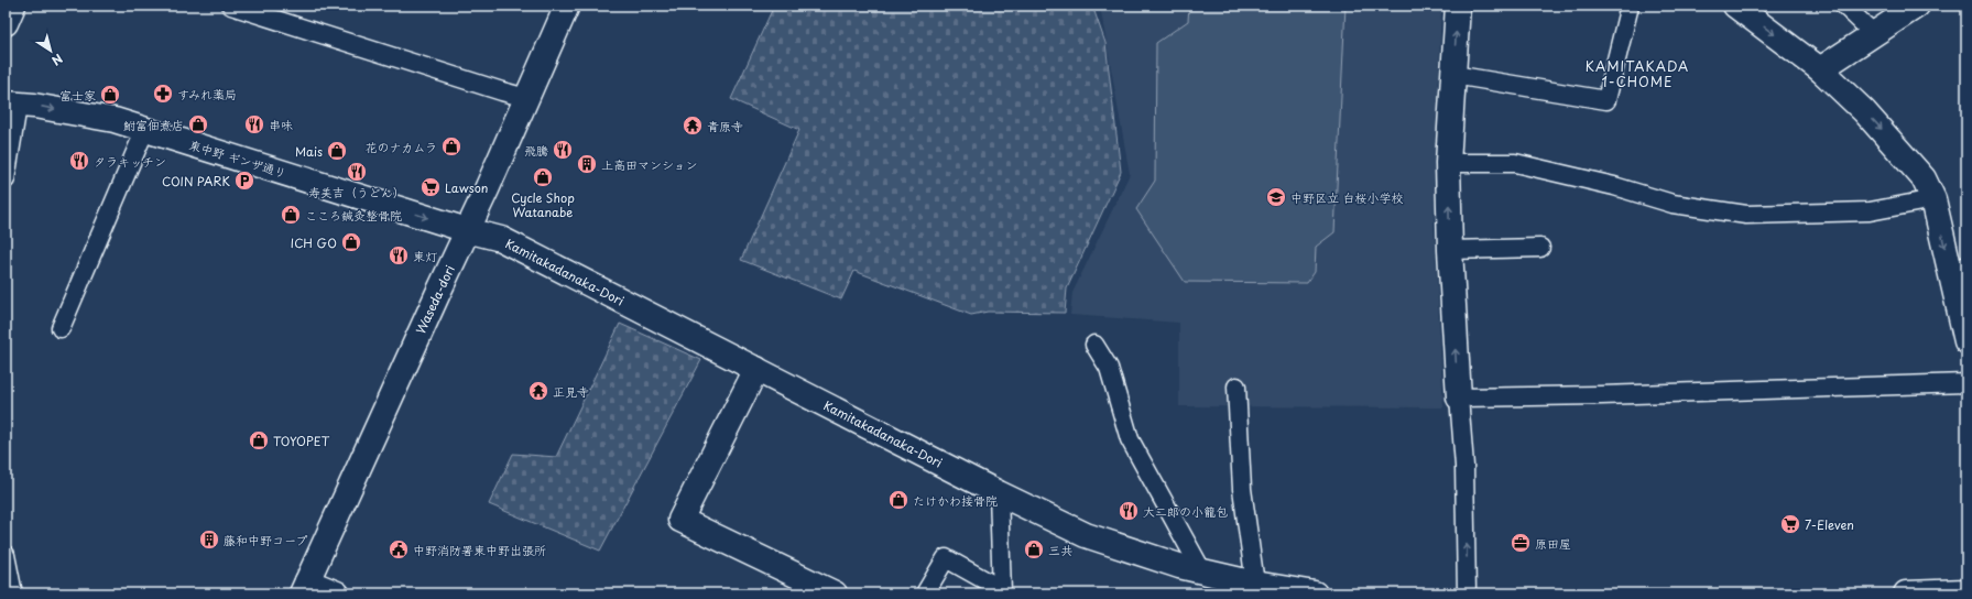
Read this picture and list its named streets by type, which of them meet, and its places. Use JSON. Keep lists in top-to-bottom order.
{
  "streets": {
    "street": ["東中野 ギンザ通り", "Kamitakadanaka-Dori", "Waseda-dori"]
  },
  "crossings": [
    ["東中野 ギンザ通り", "Kamitakadanaka-Dori"],
    ["東中野 ギンザ通り", "Waseda-dori"],
    ["Kamitakadanaka-Dori", "Waseda-dori"]
  ],
  "one_way": ["東中野 ギンザ通り"],
  "districts": ["KAMITAKADA 1-CHOME"],
  "places": {
    "pharmacy": ["すみれ薬局"],
    "shop": [
      "富士家",
      "鮒富佃煮店",
      "花のナカムラ",
      "Mais",
      "Cycle Shop Watanabe",
      "こころ鍼灸整骨院",
      "ICH GO",
      "TOYOPET",
      "たけかわ接骨院",
      "三共"
    ],
    "restaurant": [
      "串味",
      "飛騰",
      "タラキッチン",
      "寿美吉（うどん）",
      "東灯",
      "大二郎の小籠包"
    ],
    "temple": ["青原寺", "正見寺"],
    "building": ["上高田マンション", "藤和中野コープ"],
    "parking": ["COIN PARK"],
    "supermarket": ["Lawson", "7-Eleven"],
    "school or university": ["中野区立 白桜小学校"],
    "office": ["原田屋"],
    "public building": ["中野消防署東中野出張所"]
  },
  "north": "bottom right"
}
